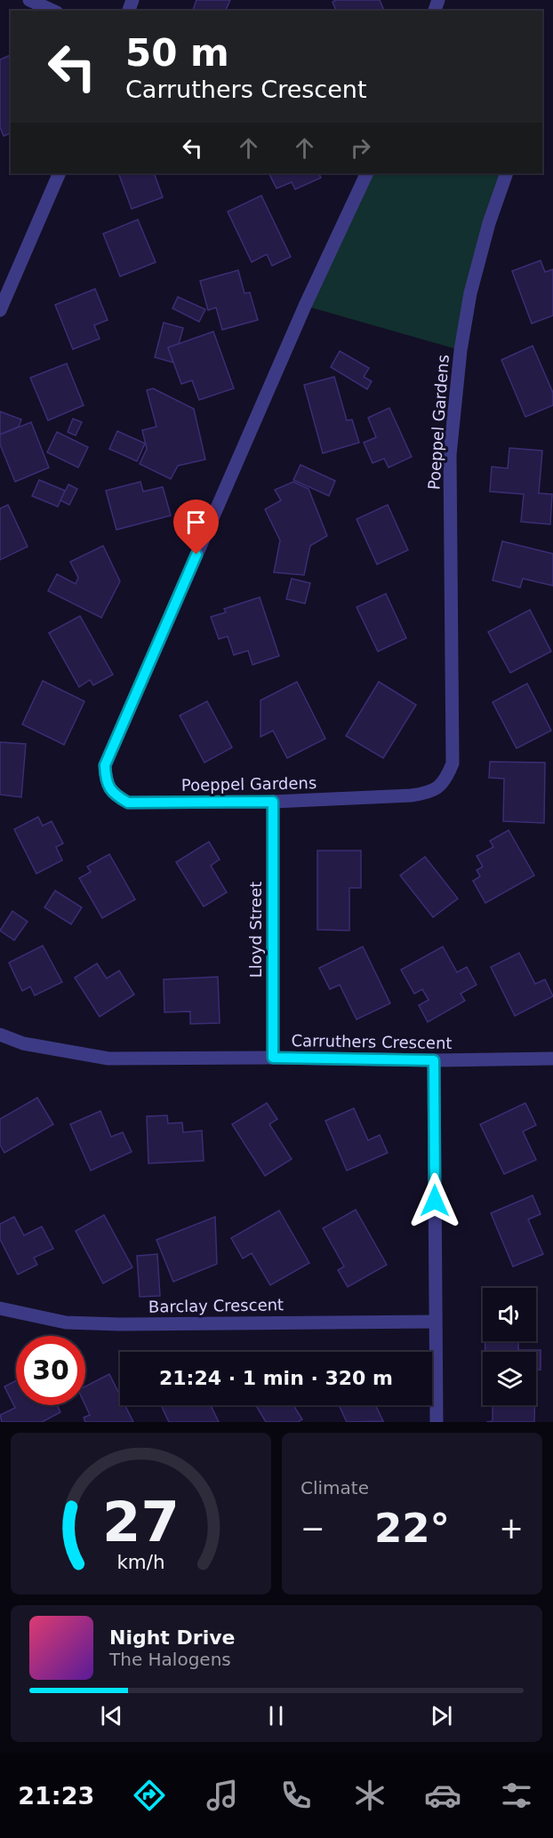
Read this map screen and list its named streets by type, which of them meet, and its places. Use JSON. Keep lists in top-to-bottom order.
{
  "streets": {
    "street": [
      "Poeppel Gardens",
      "Lloyd Street",
      "Carruthers Crescent",
      "Barclay Crescent"
    ]
  },
  "crossings": [
    ["Poeppel Gardens", "Lloyd Street"],
    ["Lloyd Street", "Carruthers Crescent"]
  ],
  "page": {
    "turn": ["50 m", "Carruthers Crescent"],
    "limit": "30",
    "trip": "21:24 · 1 min · 320 m",
    "tile": "Climate",
    "heat": ["−", "22°", "+"],
    "song": ["Night Drive", "The Halogens"],
    "tabs": "21:23",
    "gauge": ["27", "km/h"]
  }
}
